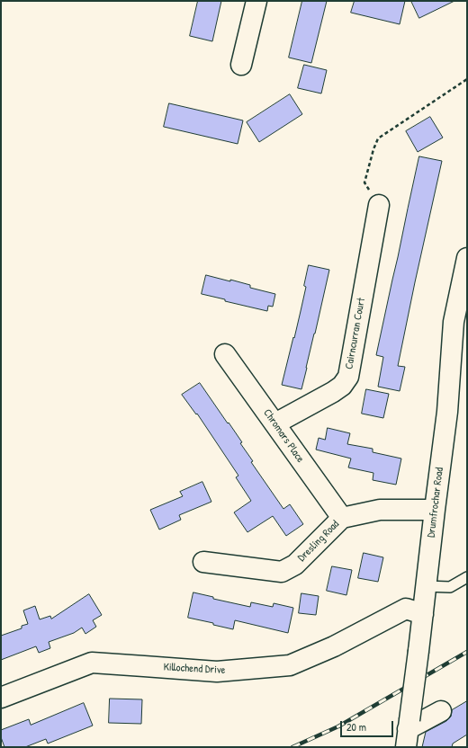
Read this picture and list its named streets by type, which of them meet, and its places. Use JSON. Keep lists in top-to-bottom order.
{
  "streets": {
    "street": [
      "Cairncurran Court",
      "Chromars Place",
      "Drumfrochar Road",
      "Dresling Road",
      "Killochend Drive"
    ]
  },
  "crossings": [
    ["Cairncurran Court", "Chromars Place"],
    ["Chromars Place", "Dresling Road"],
    ["Drumfrochar Road", "Dresling Road"],
    ["Drumfrochar Road", "Killochend Drive"]
  ],
  "scale_bar": "20 m"
}
